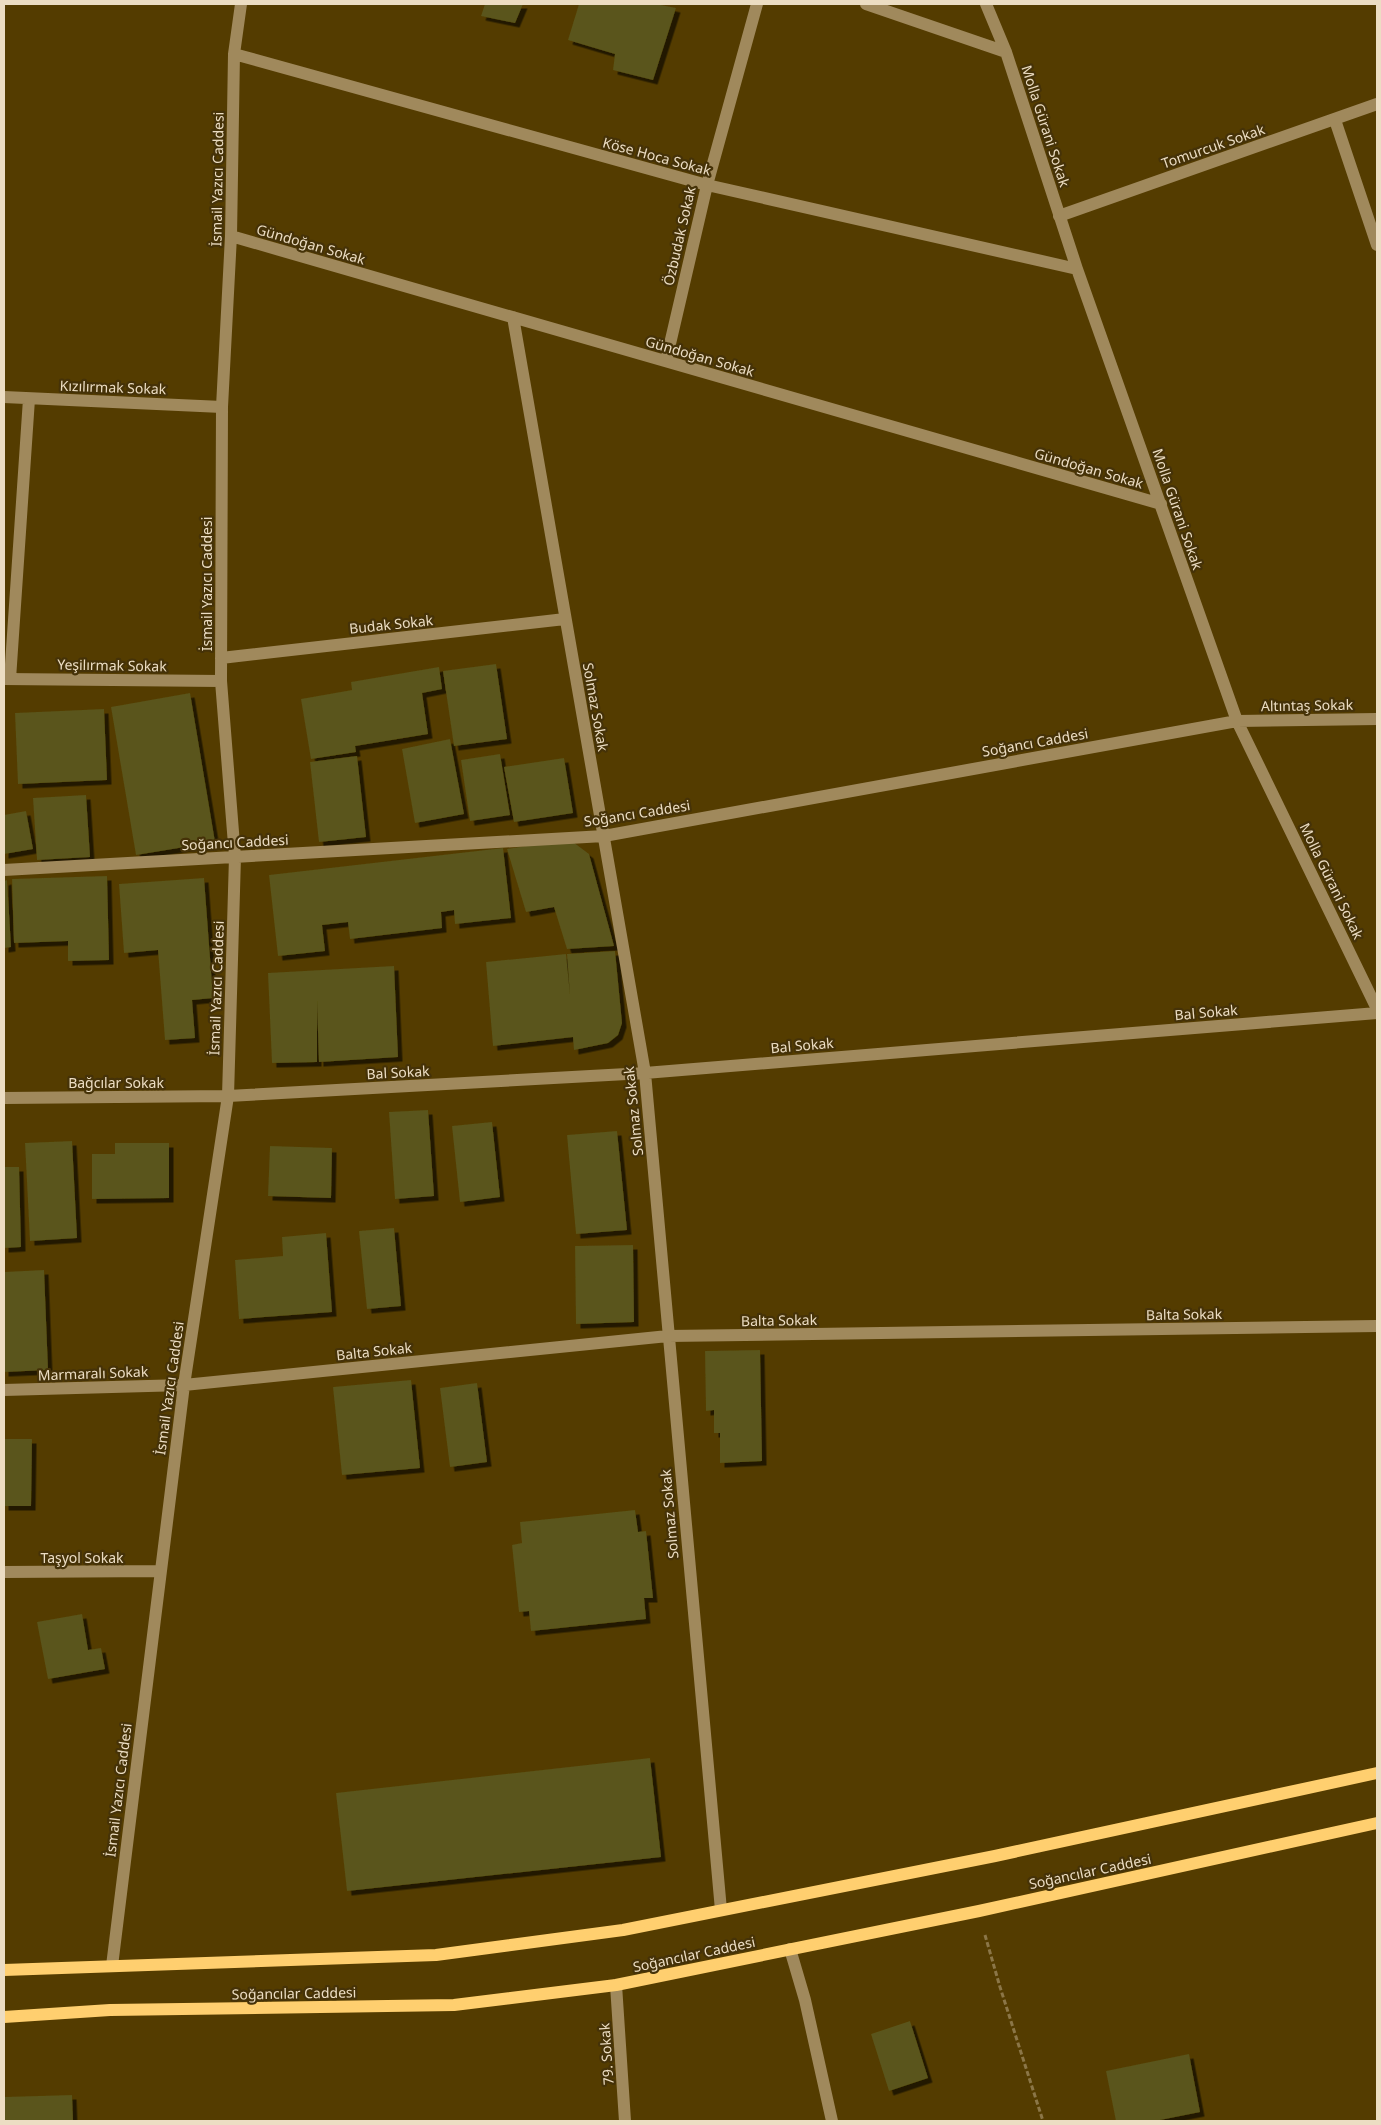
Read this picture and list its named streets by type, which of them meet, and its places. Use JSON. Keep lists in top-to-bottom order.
{
  "streets": {
    "main road": ["Soğancılar Caddesi"],
    "street": [
      "Molla Gürani Sokak",
      "Tomurcuk Sokak",
      "Köse Hoca Sokak",
      "İsmail Yazıcı Caddesi",
      "Özbudak Sokak",
      "Gündoğan Sokak",
      "Kızılırmak Sokak",
      "Budak Sokak",
      "Yeşilırmak Sokak",
      "Altıntaş Sokak",
      "Solmaz Sokak",
      "Soğancı Caddesi",
      "Bal Sokak",
      "Bağcılar Sokak",
      "Balta Sokak",
      "Marmaralı Sokak",
      "Taşyol Sokak",
      "79. Sokak"
    ]
  },
  "crossings": [
    ["Molla Gürani Sokak", "Tomurcuk Sokak"],
    ["Molla Gürani Sokak", "Köse Hoca Sokak"],
    ["Molla Gürani Sokak", "Gündoğan Sokak"],
    ["Molla Gürani Sokak", "Altıntaş Sokak"],
    ["Molla Gürani Sokak", "Soğancı Caddesi"],
    ["Molla Gürani Sokak", "Bal Sokak"],
    ["Köse Hoca Sokak", "İsmail Yazıcı Caddesi"],
    ["Köse Hoca Sokak", "Özbudak Sokak"],
    ["İsmail Yazıcı Caddesi", "Gündoğan Sokak"],
    ["İsmail Yazıcı Caddesi", "Kızılırmak Sokak"],
    ["İsmail Yazıcı Caddesi", "Budak Sokak"],
    ["İsmail Yazıcı Caddesi", "Yeşilırmak Sokak"],
    ["İsmail Yazıcı Caddesi", "Soğancı Caddesi"],
    ["İsmail Yazıcı Caddesi", "Bal Sokak"],
    ["İsmail Yazıcı Caddesi", "Bağcılar Sokak"],
    ["İsmail Yazıcı Caddesi", "Balta Sokak"],
    ["İsmail Yazıcı Caddesi", "Marmaralı Sokak"],
    ["İsmail Yazıcı Caddesi", "Taşyol Sokak"],
    ["Özbudak Sokak", "Gündoğan Sokak"],
    ["Gündoğan Sokak", "Solmaz Sokak"],
    ["Budak Sokak", "Solmaz Sokak"],
    ["Altıntaş Sokak", "Soğancı Caddesi"],
    ["Solmaz Sokak", "Soğancı Caddesi"],
    ["Solmaz Sokak", "Bal Sokak"],
    ["Solmaz Sokak", "Balta Sokak"],
    ["Bal Sokak", "Bağcılar Sokak"],
    ["Balta Sokak", "Marmaralı Sokak"],
    ["Soğancılar Caddesi", "79. Sokak"]
  ]
}
